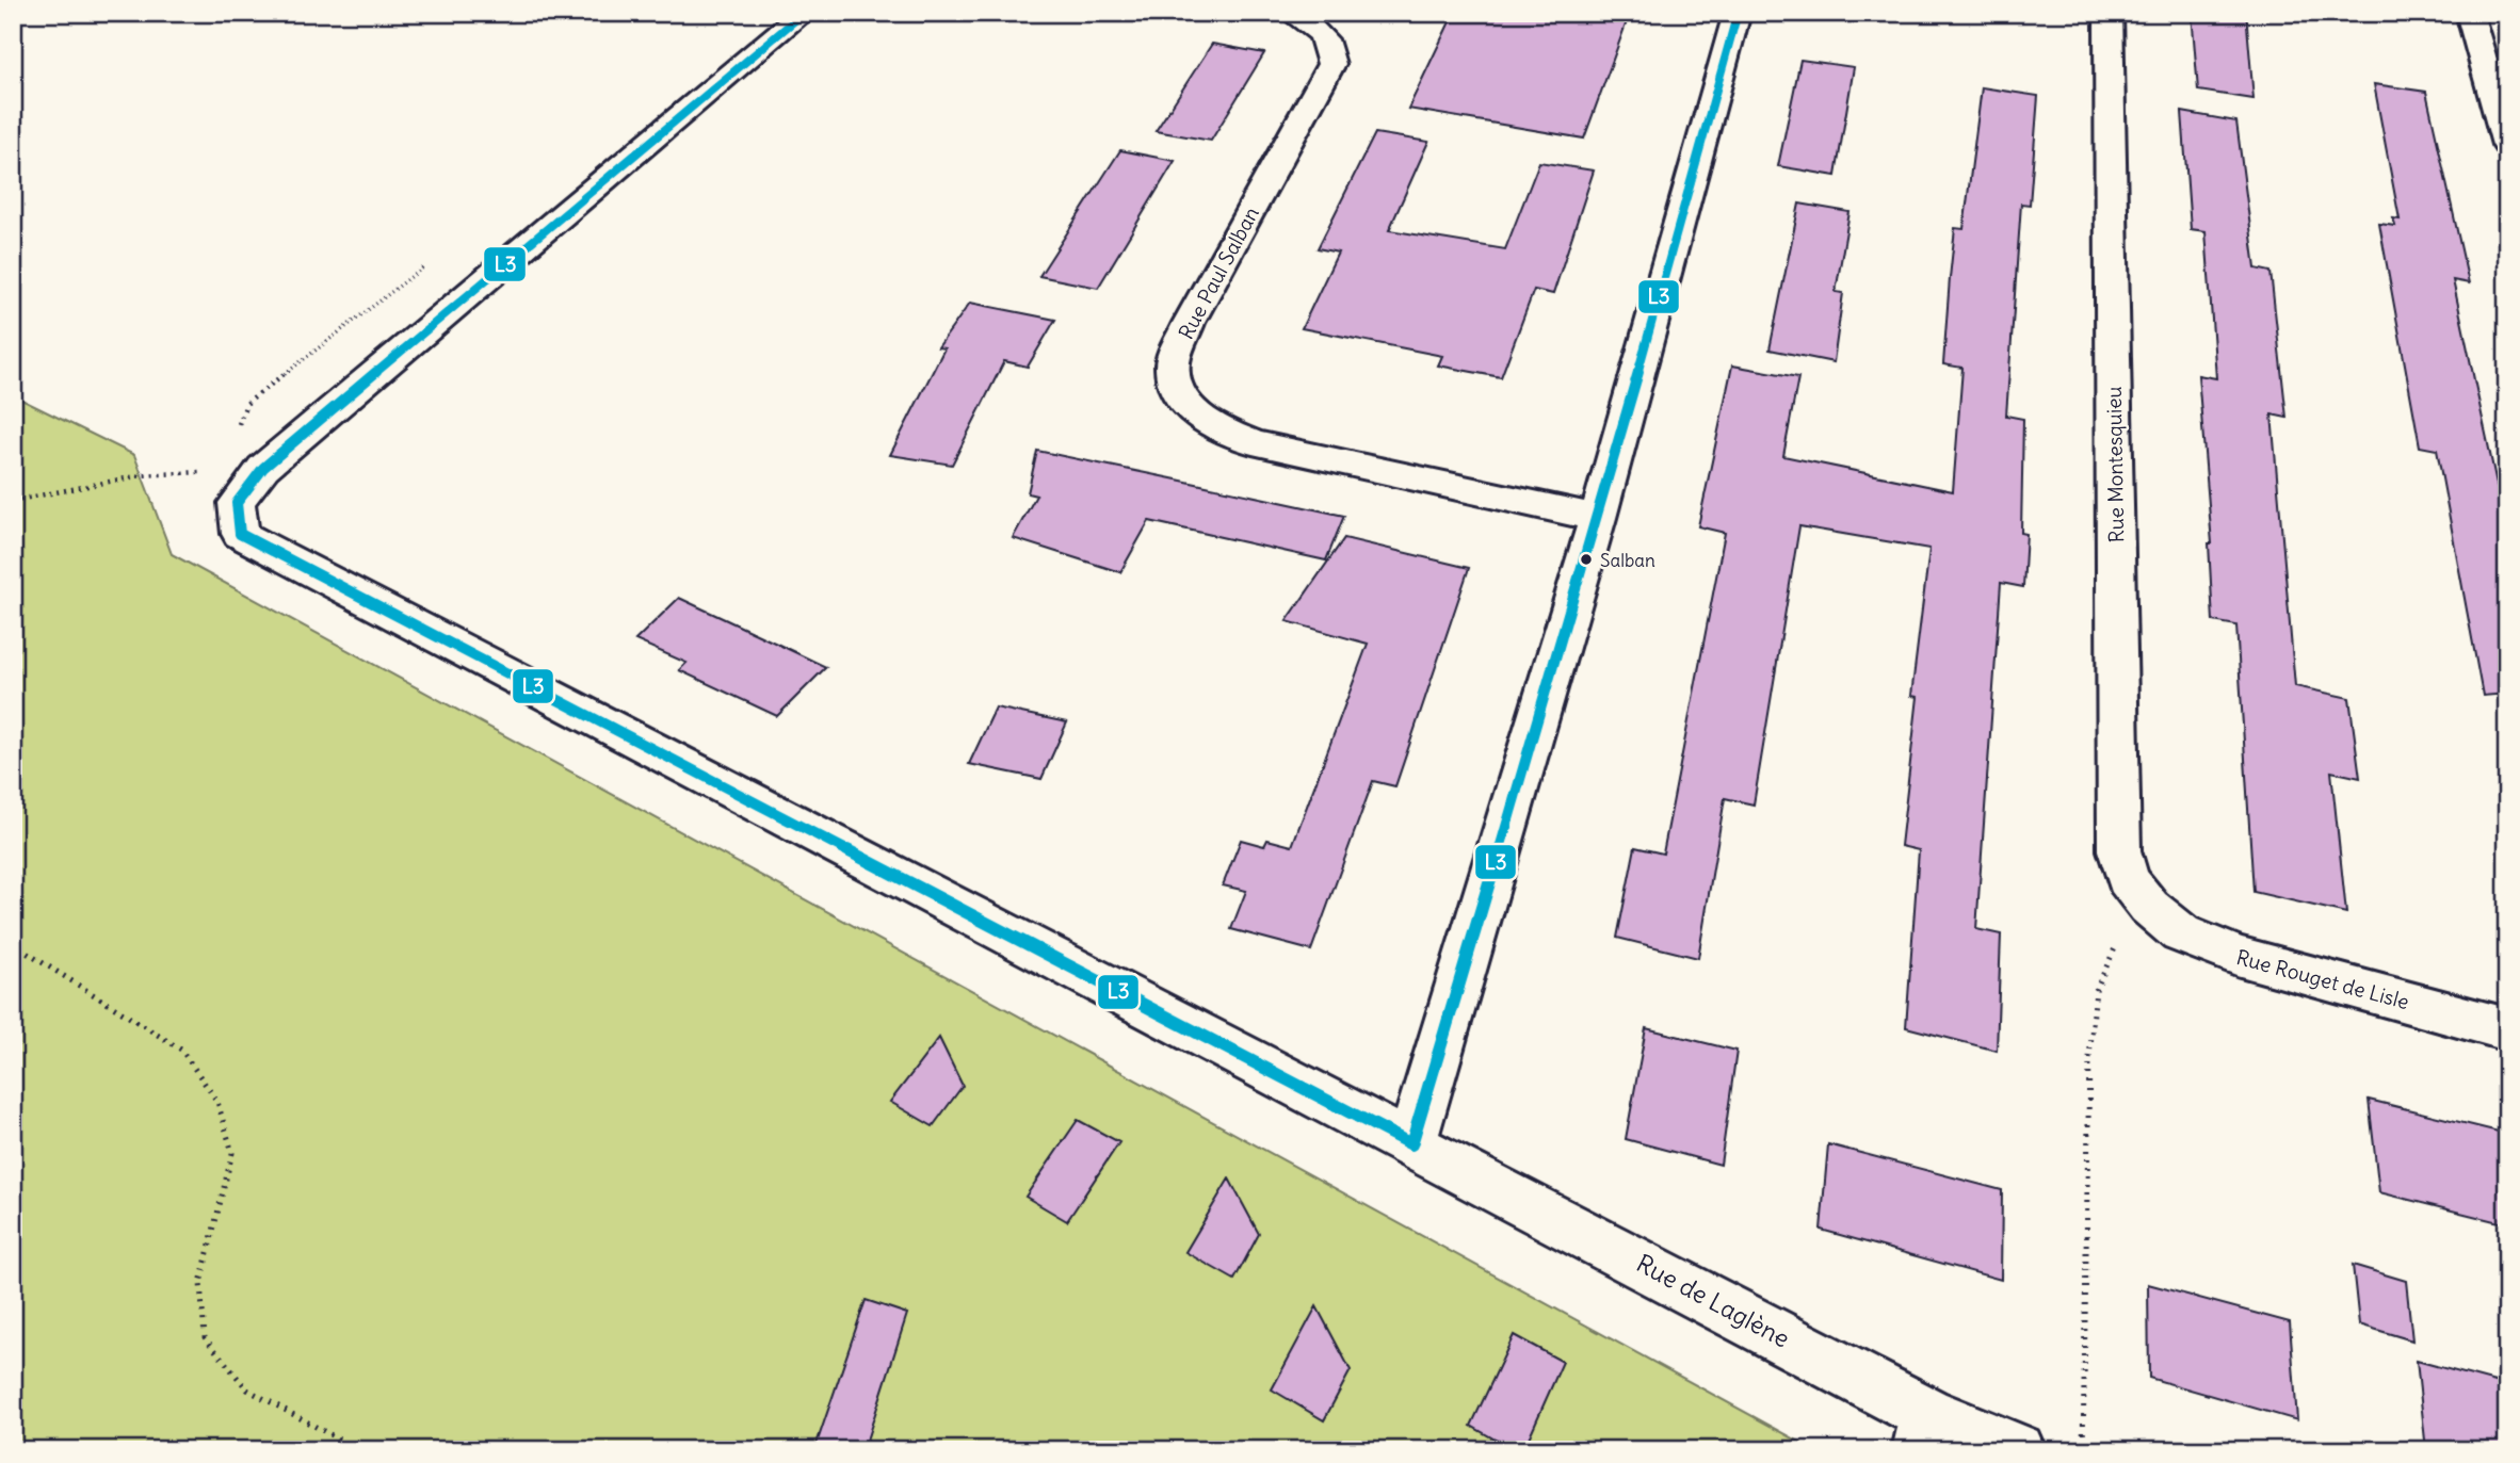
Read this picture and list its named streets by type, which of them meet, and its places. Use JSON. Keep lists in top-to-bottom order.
{
  "streets": {
    "street": [
      "Rue Paul Salban",
      "Rue Montesquieu",
      "Rue Rouget de Lisle",
      "Rue de Laglène"
    ]
  },
  "crossings": [
    ["Rue Montesquieu", "Rue Rouget de Lisle"]
  ],
  "places": ["Salban"],
  "lines": ["transit line L3"]
}
